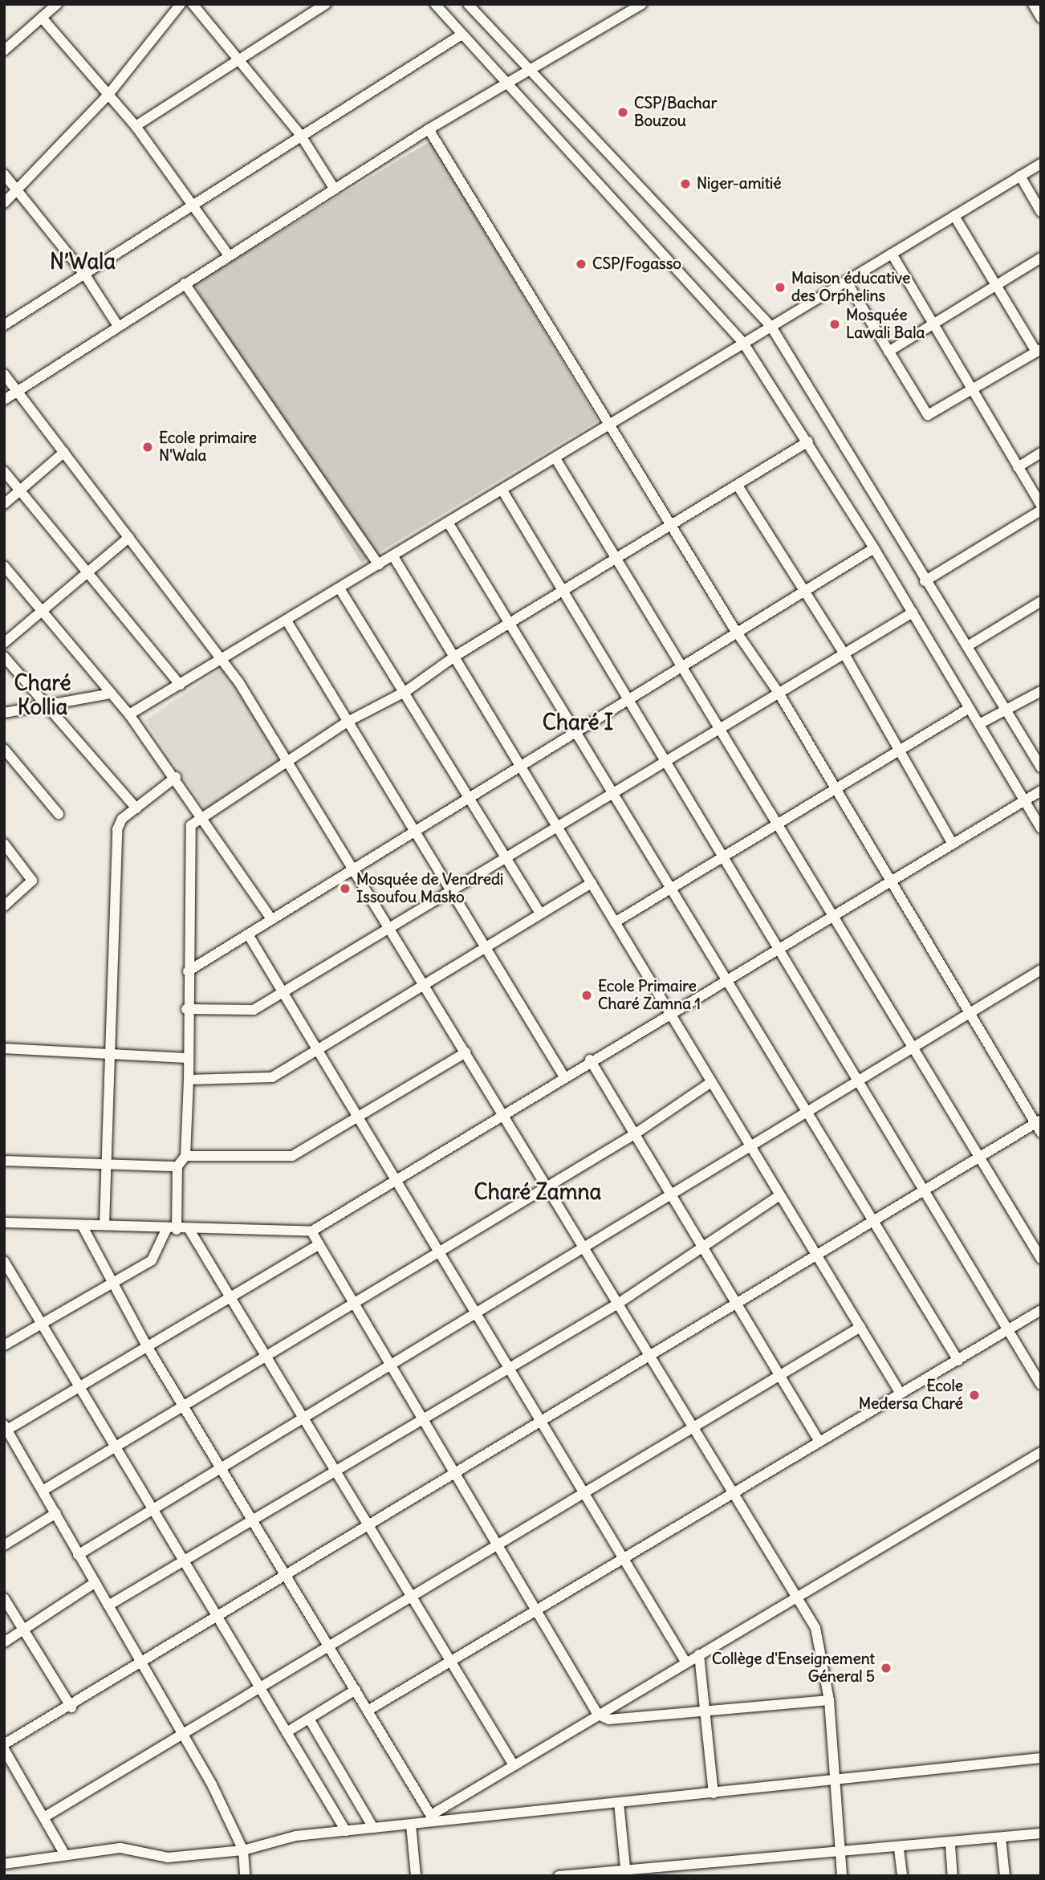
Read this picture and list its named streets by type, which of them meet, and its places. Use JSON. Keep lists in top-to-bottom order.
{
  "districts": [
    "N’Wala",
    "Charé Kollia",
    "Charé I",
    "Charé Zamna"
  ],
  "places": [
    "CSP/Bachar Bouzou",
    "Niger-amitié",
    "CSP/Fogasso",
    "Maison éducative des Orphelins",
    "Mosquée Lawali Bala",
    "Ecole primaire N'Wala",
    "Mosquée de Vendredi Issoufou Masko",
    "Ecole Primaire Charé Zamna 1",
    "Ecole Medersa Charé",
    "Collège d'Enseignement Géneral 5"
  ]
}
